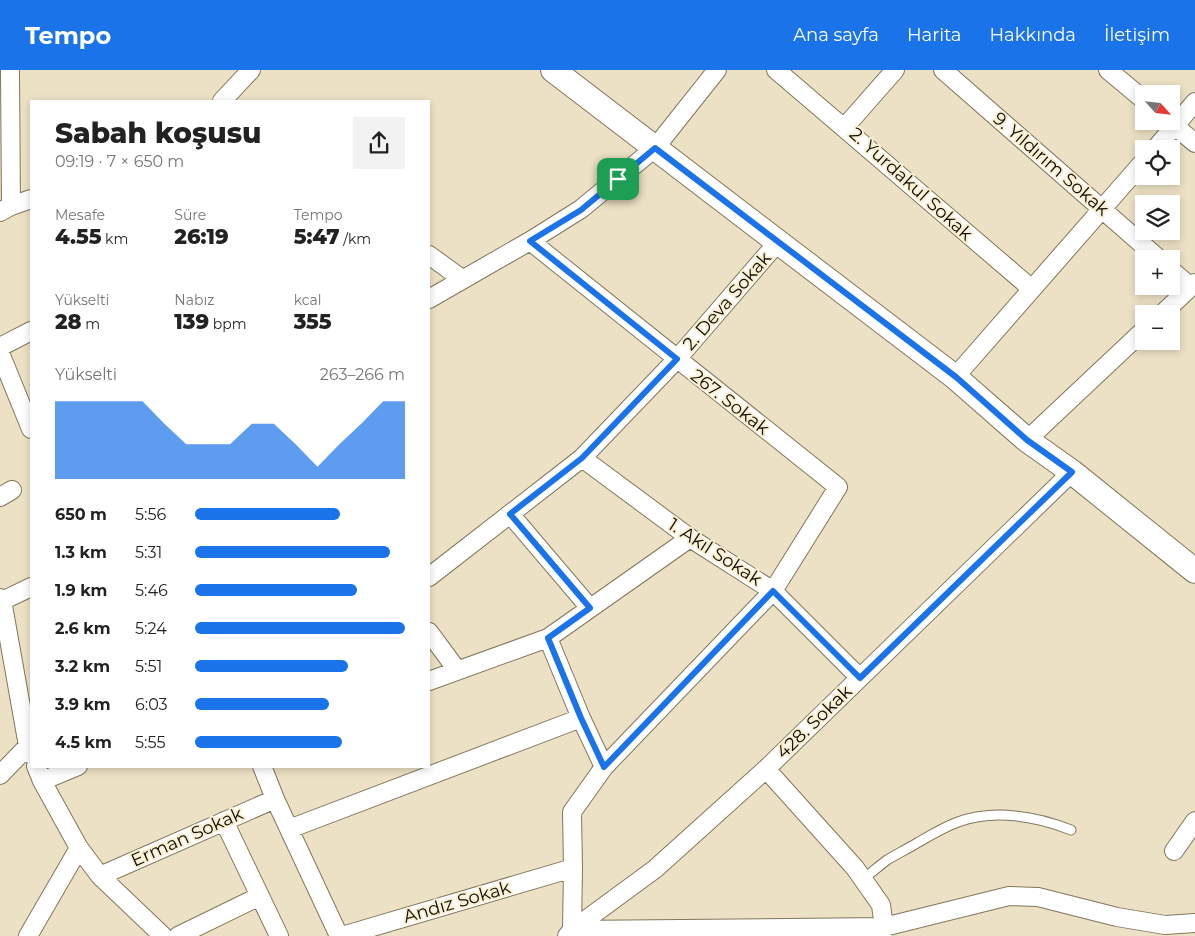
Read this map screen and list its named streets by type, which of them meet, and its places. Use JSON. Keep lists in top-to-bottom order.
{
  "streets": {
    "street": [
      "9. Yıldırım Sokak",
      "2. Yurdakul Sokak",
      "2. Deva Sokak",
      "267. Sokak",
      "1. Akıl Sokak",
      "428. Sokak",
      "Erman Sokak",
      "Andız Sokak"
    ]
  },
  "crossings": [
    ["2. Deva Sokak", "267. Sokak"],
    ["2. Deva Sokak", "1. Akıl Sokak"],
    ["267. Sokak", "1. Akıl Sokak"],
    ["1. Akıl Sokak", "428. Sokak"],
    ["Erman Sokak", "Andız Sokak"]
  ],
  "north": "bottom right",
  "page": {
    "header": "Tempo",
    "nav": [
      "Ana sayfa",
      "Harita",
      "Hakkında",
      "İletişim"
    ],
    "map_buttons": ["+", "−"],
    "heading": ["Sabah koşusu", "09:19 · 7 × 650 m"],
    "stats": [
      ["Mesafe", "4.55 km"],
      ["Süre", "26:19"],
      ["Tempo", "5:47 /km"],
      ["Yükselti", "28 m"],
      ["Nabız", "139 bpm"],
      ["kcal", "355"]
    ],
    "chart": ["Yükselti", "263–266 m"],
    "list": [
      {
        "name": "650 m",
        "note": "5:56"
      },
      {
        "name": "1.3 km",
        "note": "5:31"
      },
      {
        "name": "1.9 km",
        "note": "5:46"
      },
      {
        "name": "2.6 km",
        "note": "5:24"
      },
      {
        "name": "3.2 km",
        "note": "5:51"
      },
      {
        "name": "3.9 km",
        "note": "6:03"
      },
      {
        "name": "4.5 km",
        "note": "5:55"
      }
    ]
  }
}
